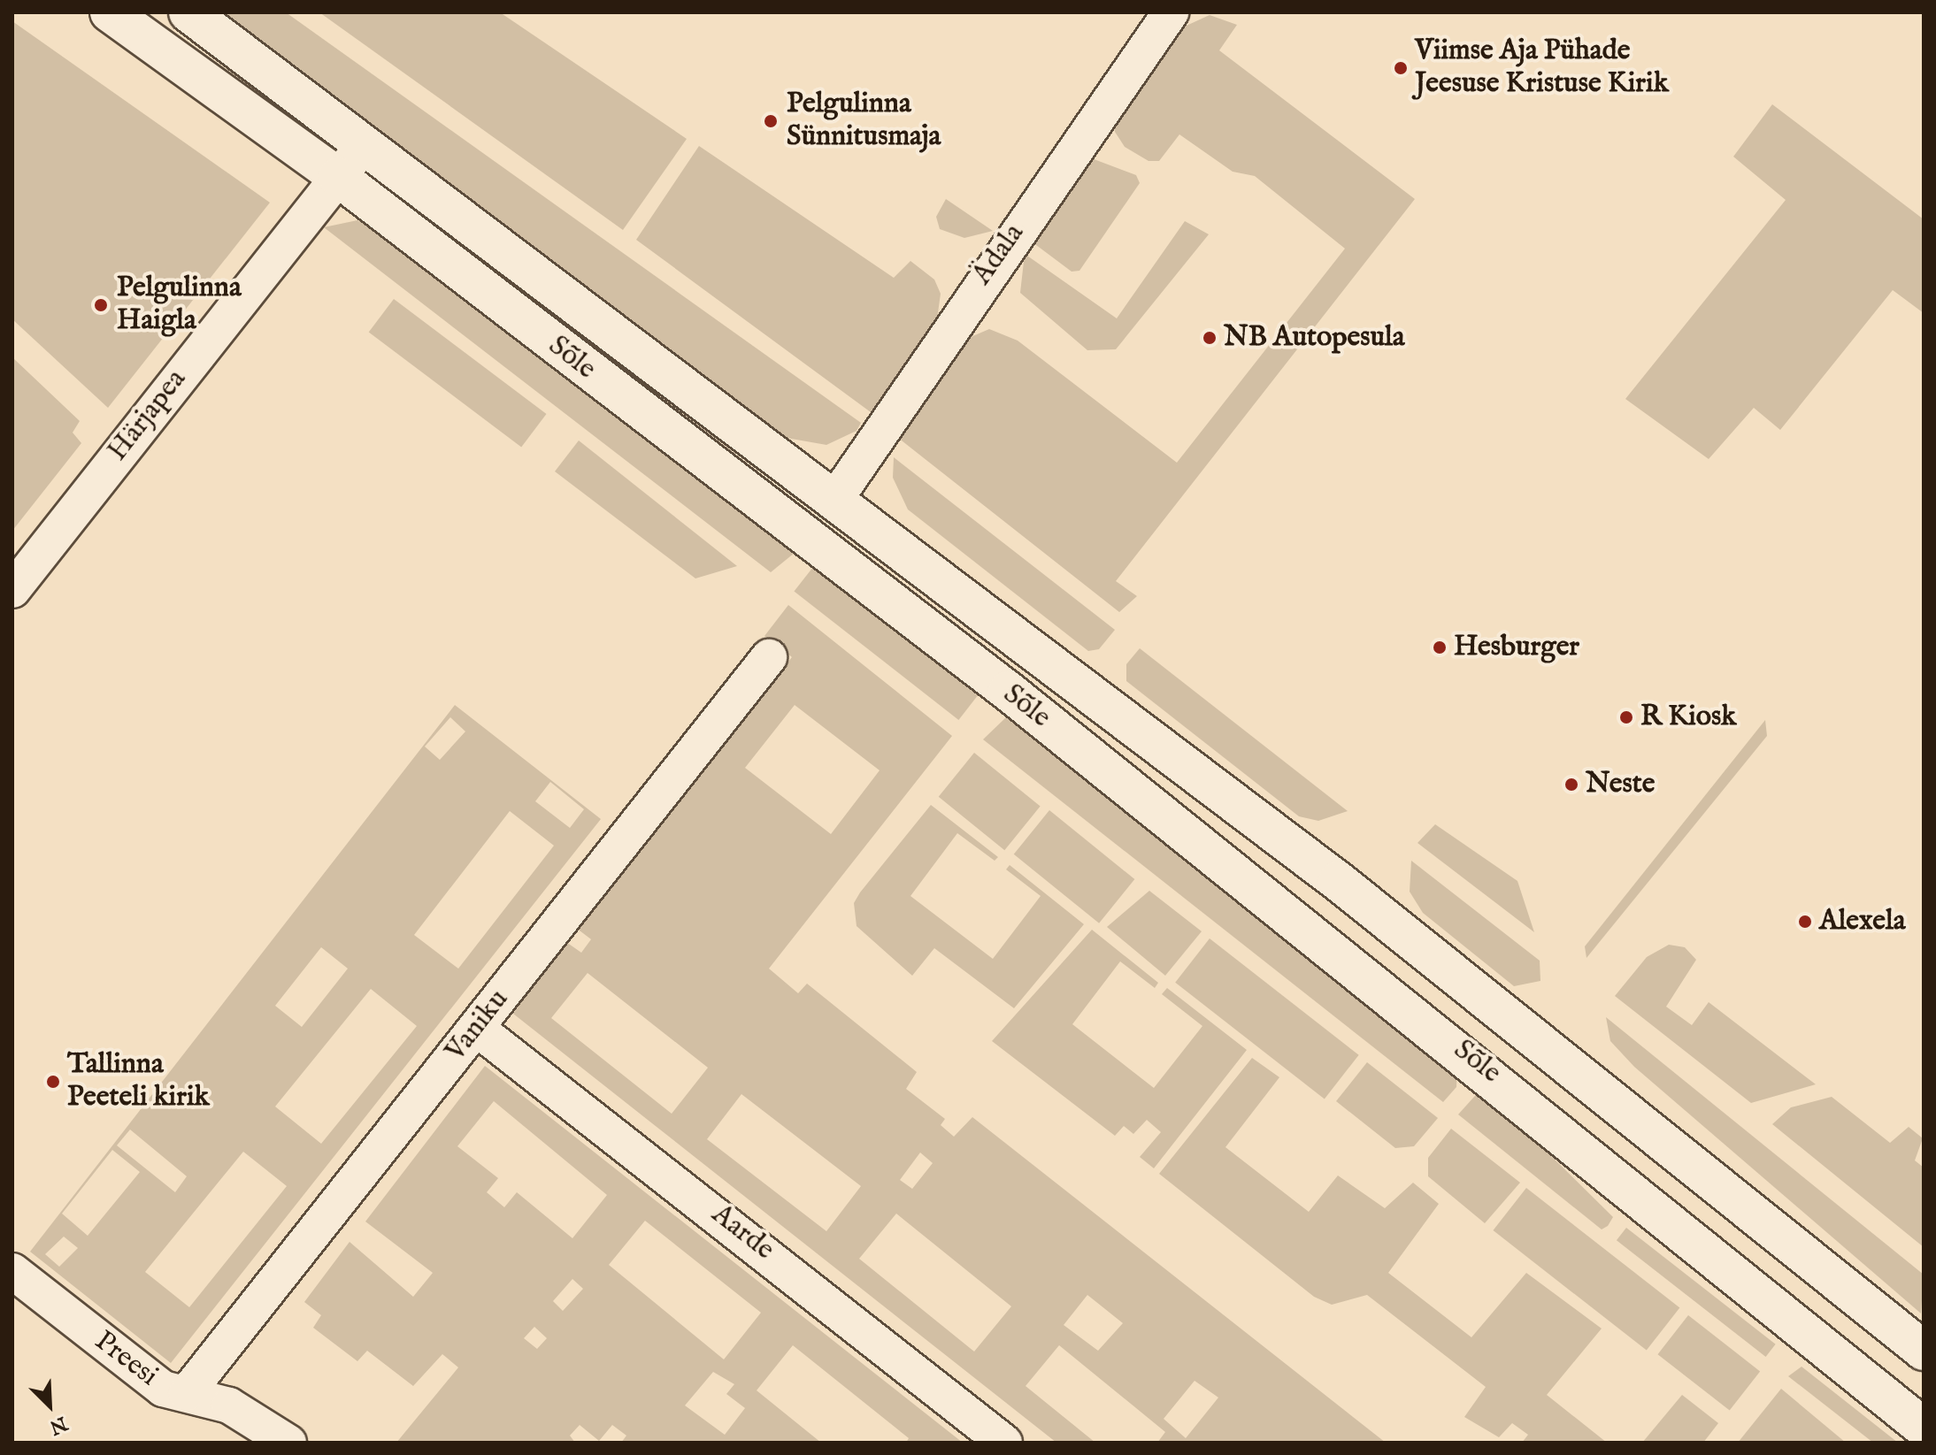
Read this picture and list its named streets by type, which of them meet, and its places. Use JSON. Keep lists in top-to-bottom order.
{
  "streets": {
    "main road": ["Sõle"],
    "street": [
      "Ädala",
      "Härjapea",
      "Vaniku",
      "Aarde",
      "Preesi"
    ]
  },
  "crossings": [
    ["Ädala", "Sõle"],
    ["Sõle", "Härjapea"],
    ["Vaniku", "Aarde"],
    ["Vaniku", "Preesi"]
  ],
  "places": [
    "Viimse Aja Pühade Jeesuse Kristuse Kirik",
    "Pelgulinna Sünnitusmaja",
    "Pelgulinna Haigla",
    "NB Autopesula",
    "Hesburger",
    "R Kiosk",
    "Neste",
    "Alexela",
    "Tallinna Peeteli kirik"
  ],
  "north": "bottom right"
}
